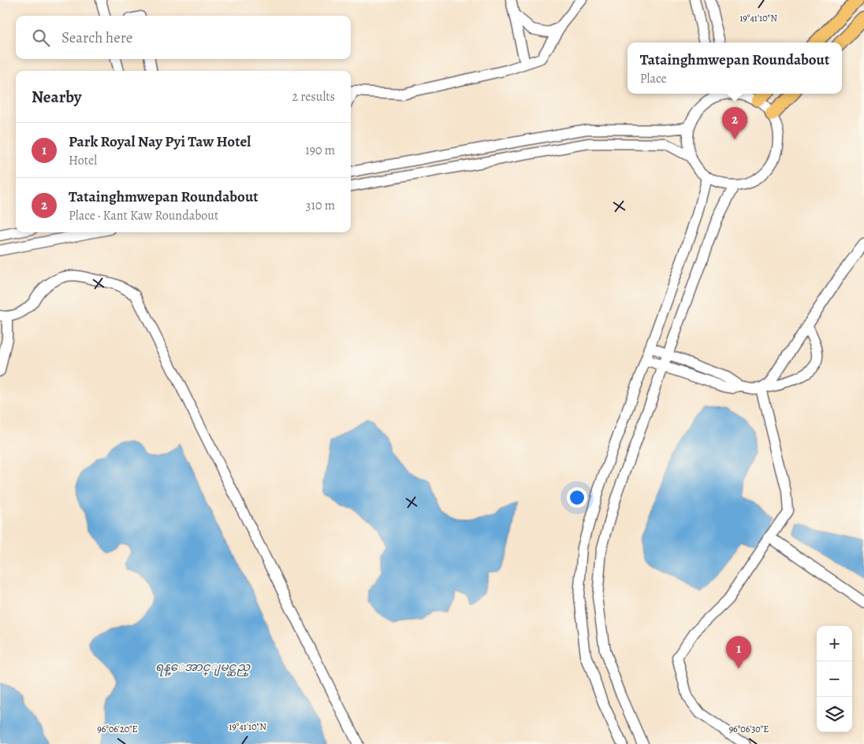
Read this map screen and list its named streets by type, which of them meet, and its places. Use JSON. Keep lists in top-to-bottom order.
{
  "water": ["ရန္ေအာင္ျမင္ဆည္"],
  "page": {
    "search": "Search here",
    "popup": ["Tatainghmwepan Roundabout", "Place"],
    "heading": ["Nearby", "2 results"],
    "pins": ["2", "1"],
    "list": [
      {
        "mark": "1",
        "name": "Park Royal Nay Pyi Taw Hotel",
        "note": "Hotel",
        "value": "190 m"
      },
      {
        "mark": "2",
        "name": "Tatainghmwepan Roundabout",
        "note": "Place · Kant Kaw Roundabout",
        "value": "310 m"
      }
    ],
    "map_buttons": ["+", "−"]
  },
  "coordinates": ["19°41'10\"N", "96°06'20\"E", "96°06'30\"E"]
}
